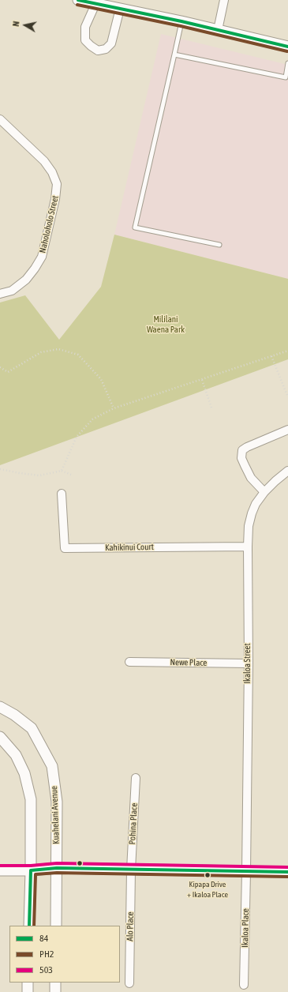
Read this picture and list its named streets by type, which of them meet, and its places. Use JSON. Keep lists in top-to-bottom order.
{
  "streets": {
    "street": [
      "Naholoholo Street",
      "Kahikinui Court",
      "Newe Place",
      "Ikaloa Street",
      "Kuahelani Avenue",
      "Pohina Place",
      "Alo Place",
      "Ikaloa Place"
    ]
  },
  "crossings": [
    ["Kahikinui Court", "Ikaloa Street"],
    ["Newe Place", "Ikaloa Street"],
    ["Ikaloa Street", "Ikaloa Place"],
    ["Pohina Place", "Alo Place"]
  ],
  "parks": ["Mililani Waena Park"],
  "places": ["Kipapa Drive + Ikaloa Place"],
  "lines": ["transit line 84", "transit line PH2", "transit line 503"],
  "legend": ["84", "PH2", "503"],
  "north": "left"
}
